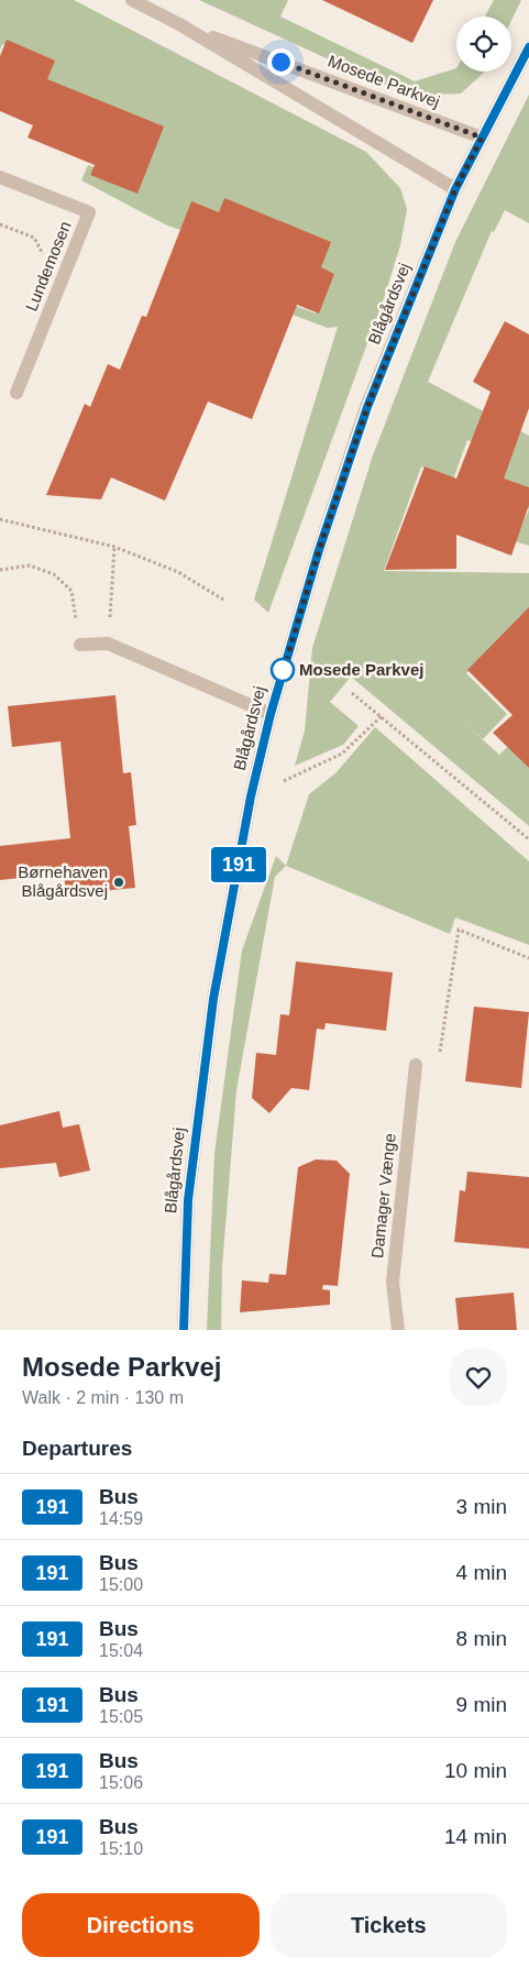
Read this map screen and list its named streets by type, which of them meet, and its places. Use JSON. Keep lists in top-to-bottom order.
{
  "streets": {
    "street": [
      "Mosede Parkvej",
      "Lundemosen",
      "Blågårdsvej",
      "Damager Vænge"
    ]
  },
  "crossings": [
    ["Mosede Parkvej", "Blågårdsvej"]
  ],
  "places": ["Mosede Parkvej", "Børnehaven Blågårdsvej"],
  "lines": ["bus line 191"],
  "page": {
    "on_map": "191",
    "heading": [
      ["Mosede Parkvej", "Walk · 2 min · 130 m"],
      "Departures"
    ],
    "list": [
      {
        "mark": "191",
        "name": "Bus",
        "note": "14:59",
        "value": "3 min"
      },
      {
        "mark": "191",
        "name": "Bus",
        "note": "15:00",
        "value": "4 min"
      },
      {
        "mark": "191",
        "name": "Bus",
        "note": "15:04",
        "value": "8 min"
      },
      {
        "mark": "191",
        "name": "Bus",
        "note": "15:05",
        "value": "9 min"
      },
      {
        "mark": "191",
        "name": "Bus",
        "note": "15:06",
        "value": "10 min"
      },
      {
        "mark": "191",
        "name": "Bus",
        "note": "15:10",
        "value": "14 min"
      }
    ],
    "buttons": ["Directions", "Tickets"]
  }
}
